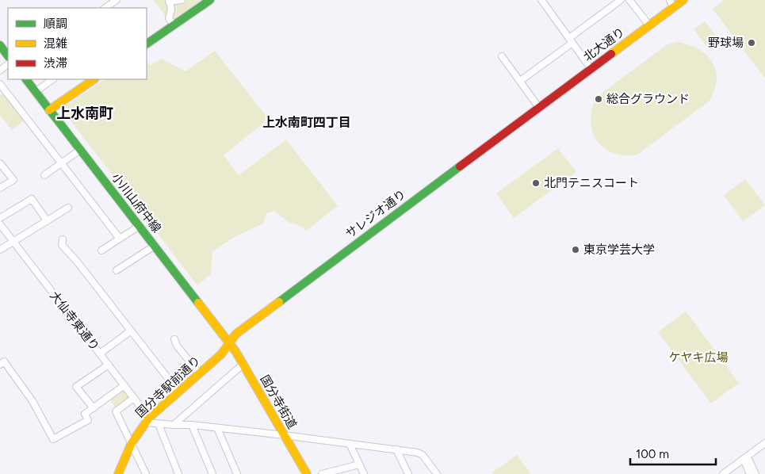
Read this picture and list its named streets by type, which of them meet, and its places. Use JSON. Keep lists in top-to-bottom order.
{
  "streets": {
    "street": [
      "北大通り",
      "小川山府中線",
      "サレジオ通り",
      "大仙寺東通り",
      "国分寺駅前通り",
      "国分寺街道"
    ]
  },
  "crossings": [
    ["北大通り", "サレジオ通り"],
    ["小川山府中線", "サレジオ通り"],
    ["小川山府中線", "国分寺駅前通り"],
    ["小川山府中線", "国分寺街道"],
    ["サレジオ通り", "国分寺駅前通り"],
    ["サレジオ通り", "国分寺街道"],
    ["大仙寺東通り", "国分寺駅前通り"],
    ["国分寺駅前通り", "国分寺街道"]
  ],
  "districts": ["上水南町", "上水南町四丁目"],
  "parks": ["ケヤキ広場"],
  "places": [
    "野球場",
    "総合グラウンド",
    "北門テニスコート",
    "東京学芸大学"
  ],
  "legend": ["順調", "混雑", "渋滞"],
  "scale_bar": "100 m"
}
